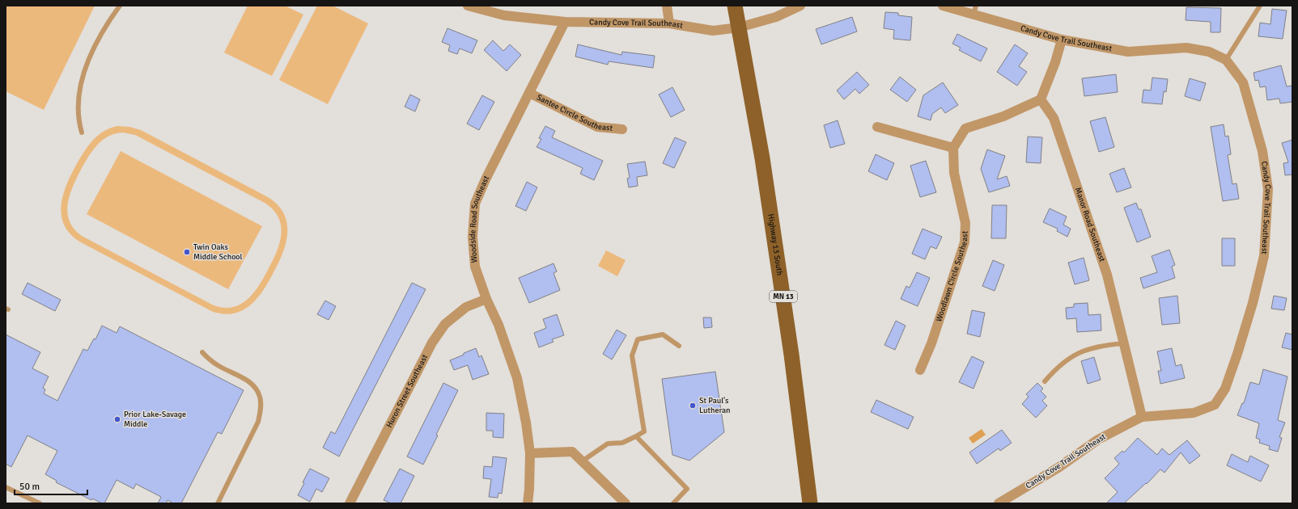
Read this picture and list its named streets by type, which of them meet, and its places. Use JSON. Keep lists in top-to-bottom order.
{
  "streets": {
    "main road": ["Highway 13 South", "MN 13"],
    "street": [
      "Candy Cove Trail Southeast",
      "Santee Circle Southeast",
      "Woodside Road Southeast",
      "Manor Road Southeast",
      "Woodlawn Circle Southeast",
      "Huron Street Southeast"
    ]
  },
  "crossings": [
    ["Candy Cove Trail Southeast", "Woodside Road Southeast"],
    ["Candy Cove Trail Southeast", "Manor Road Southeast"],
    ["Candy Cove Trail Southeast", "Highway 13 South"],
    ["Santee Circle Southeast", "Woodside Road Southeast"],
    ["Woodside Road Southeast", "Huron Street Southeast"]
  ],
  "places": ["Twin Oaks Middle School", "St Paul's Lutheran", "Prior Lake-Savage Middle"],
  "scale_bar": "50 m"
}
